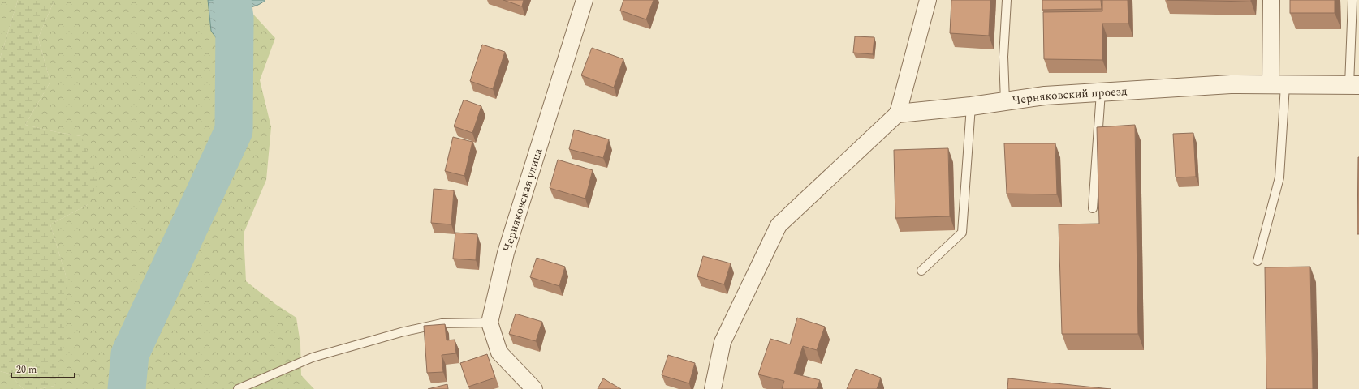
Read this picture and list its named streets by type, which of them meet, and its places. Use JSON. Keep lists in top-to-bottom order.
{
  "streets": {
    "street": ["Черняковский проезд", "Черняковская улица"]
  },
  "scale_bar": "20 m"
}
